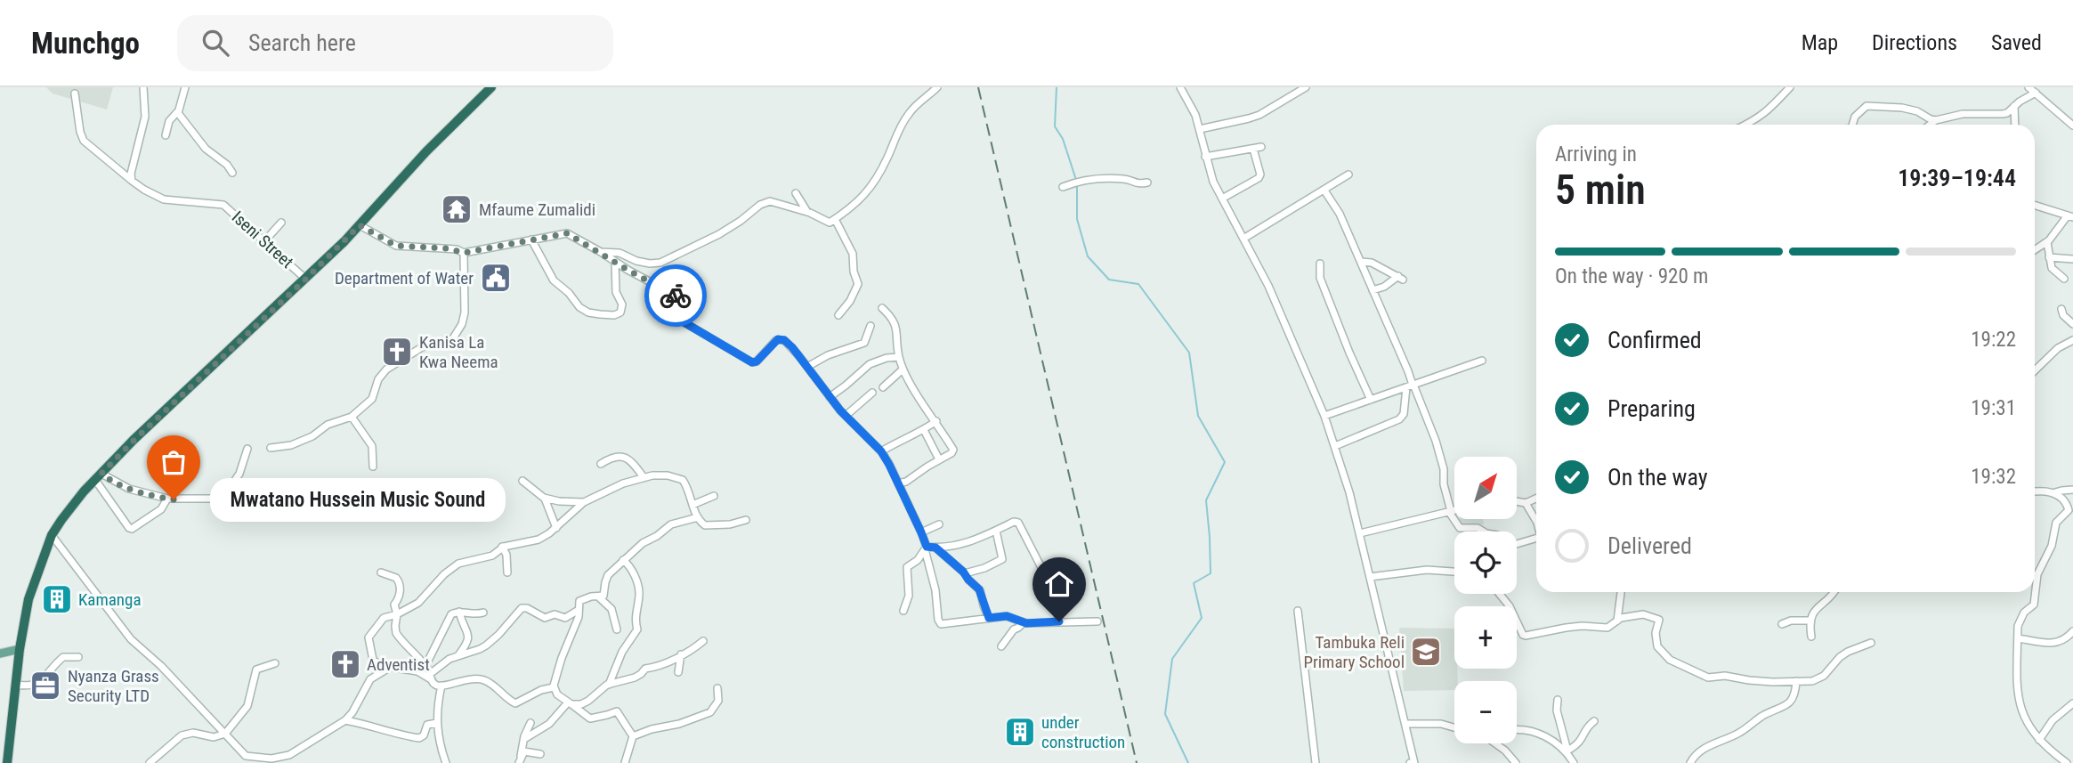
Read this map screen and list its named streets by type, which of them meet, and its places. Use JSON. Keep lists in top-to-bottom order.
{
  "streets": {
    "street": ["Iseni Street"]
  },
  "places": {
    "temple": ["Mfaume Zumalidi"],
    "public building": ["Department of Water"],
    "church": ["Kanisa La Kwa Neema", "Adventist"],
    "other": ["Mwatano Hussein Music Sound"],
    "building": ["Kamanga", "under construction"],
    "school or university": ["Tambuka Reli Primary School"],
    "office": ["Nyanza Grass Security LTD"]
  },
  "north": "top right",
  "page": {
    "header": "Munchgo",
    "search": "Search here",
    "nav": ["Map", "Directions", "Saved"],
    "heading": ["5 min", "Arriving in", "19:39–19:44"],
    "bar": "On the way · 920 m",
    "list": [
      ["Confirmed", "19:22"],
      ["Preparing", "19:31"],
      ["On the way", "19:32"],
      "Delivered"
    ],
    "map_buttons": ["+", "−"],
    "bubble": "Mwatano Hussein Music Sound"
  }
}
